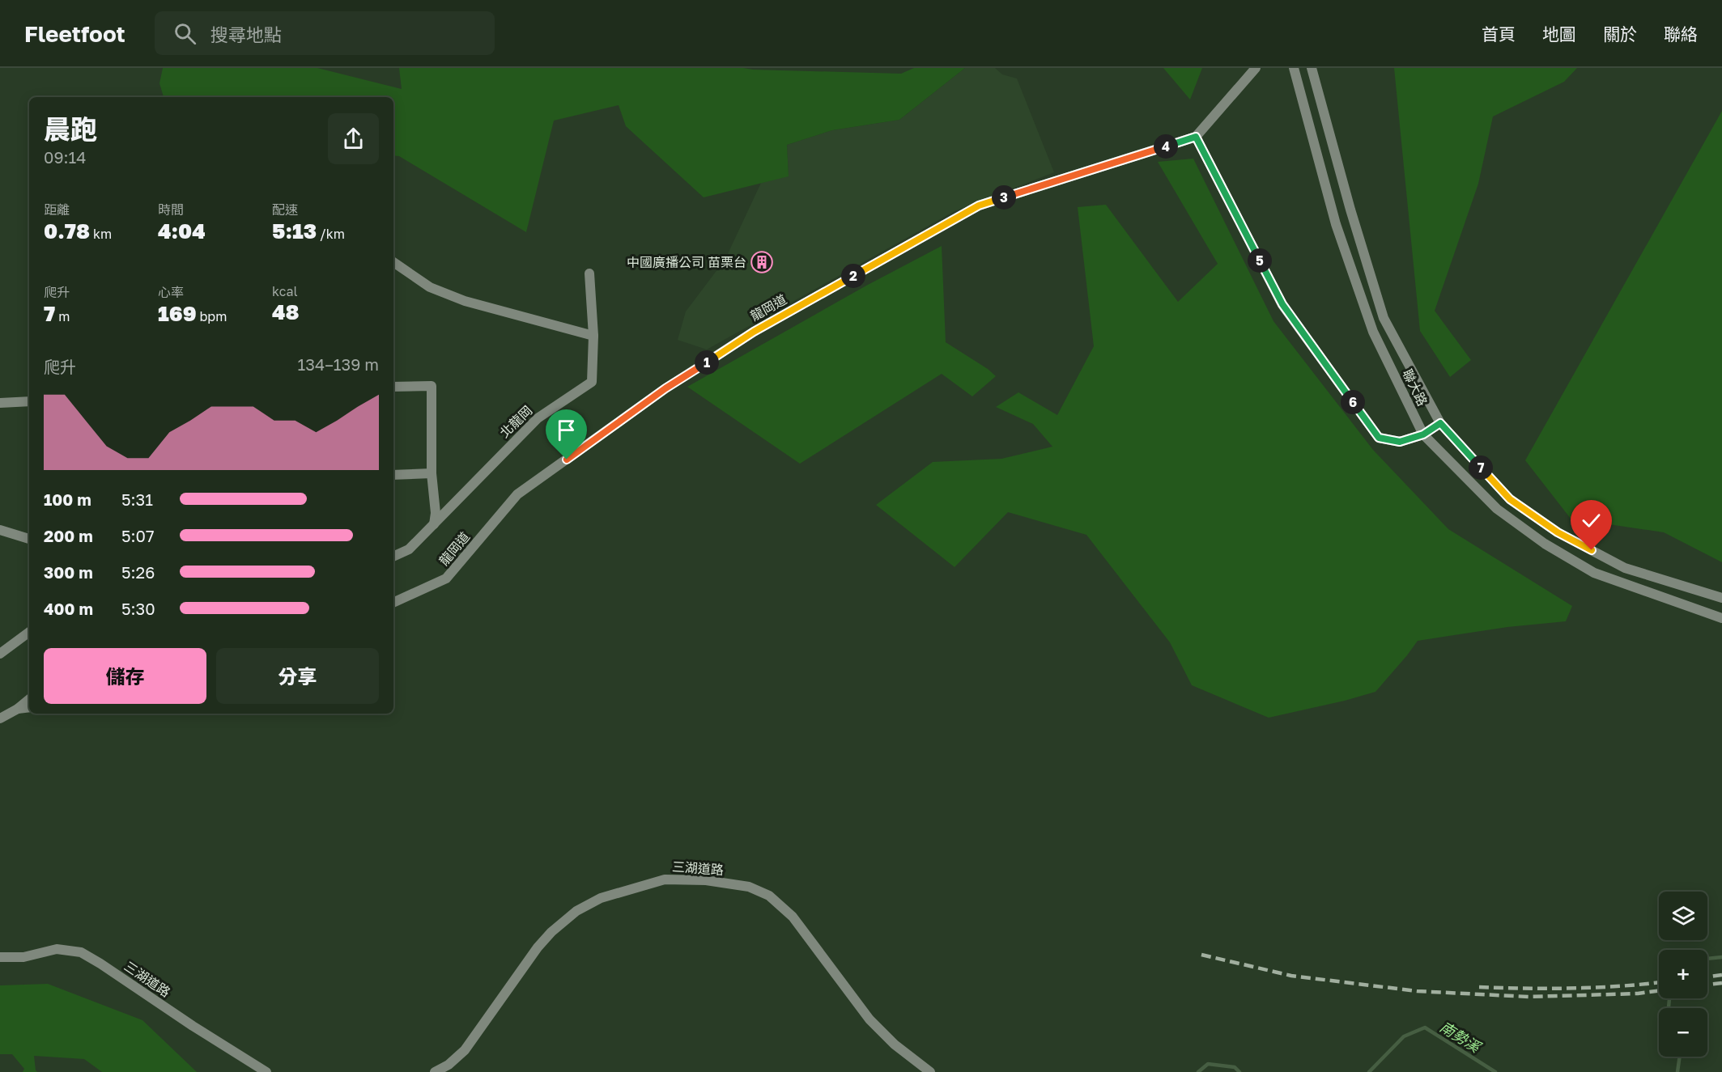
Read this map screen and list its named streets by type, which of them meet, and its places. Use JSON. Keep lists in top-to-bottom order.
{
  "streets": {
    "street": [
      "龍岡道",
      "聯大路",
      "北龍岡",
      "三湖道路"
    ]
  },
  "water": ["南勢溪"],
  "places": {
    "building": ["中國廣播公司 苗栗台"]
  },
  "page": {
    "header": "Fleetfoot",
    "search": "搜尋地點",
    "nav": [
      "首頁",
      "地圖",
      "關於",
      "聯絡"
    ],
    "heading": ["晨跑", "09:14"],
    "pins": [
      "4",
      "3",
      "5",
      "2",
      "1",
      "6",
      "7"
    ],
    "stats": [
      ["距離", "0.78 km"],
      ["時間", "4:04"],
      ["配速", "5:13 /km"],
      ["爬升", "7 m"],
      ["心率", "169 bpm"],
      ["kcal", "48"]
    ],
    "chart": ["爬升", "134–139 m"],
    "list": [
      {
        "name": "100 m",
        "note": "5:31"
      },
      {
        "name": "200 m",
        "note": "5:07"
      },
      {
        "name": "300 m",
        "note": "5:26"
      },
      {
        "name": "400 m",
        "note": "5:30"
      }
    ],
    "buttons": ["儲存", "分享"],
    "map_buttons": ["+", "−"]
  }
}
